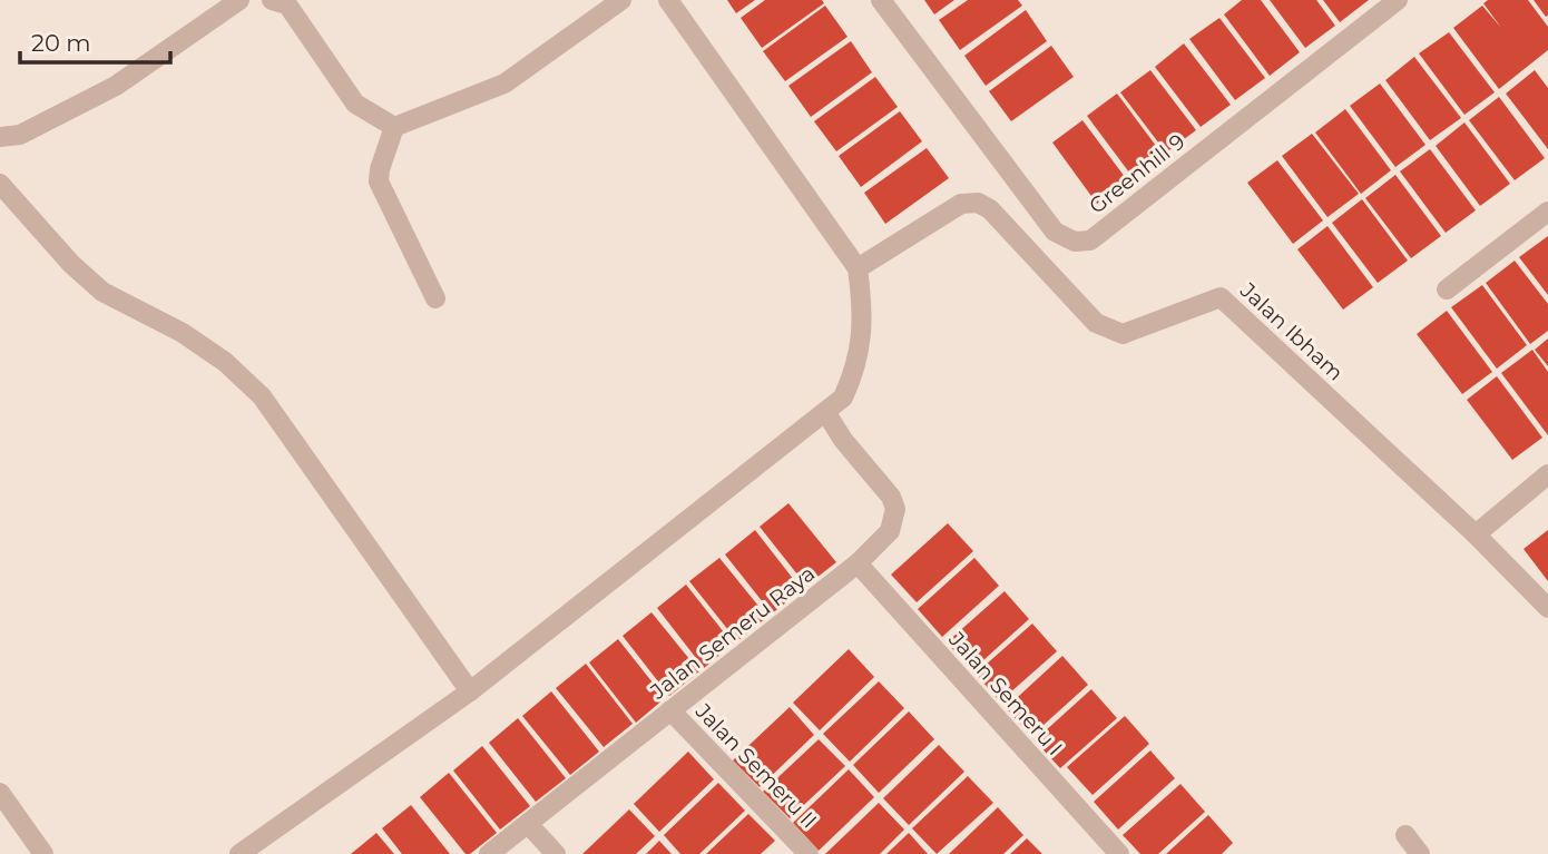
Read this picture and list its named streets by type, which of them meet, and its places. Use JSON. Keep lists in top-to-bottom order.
{
  "streets": {
    "street": [
      "Greenhill 9",
      "Jalan Ibham",
      "Jalan Semeru Raya",
      "Jalan Semeru I",
      "Jalan Semeru II"
    ]
  },
  "crossings": [
    ["Jalan Semeru Raya", "Jalan Semeru I"],
    ["Jalan Semeru Raya", "Jalan Semeru II"]
  ],
  "scale_bar": "20 m"
}
